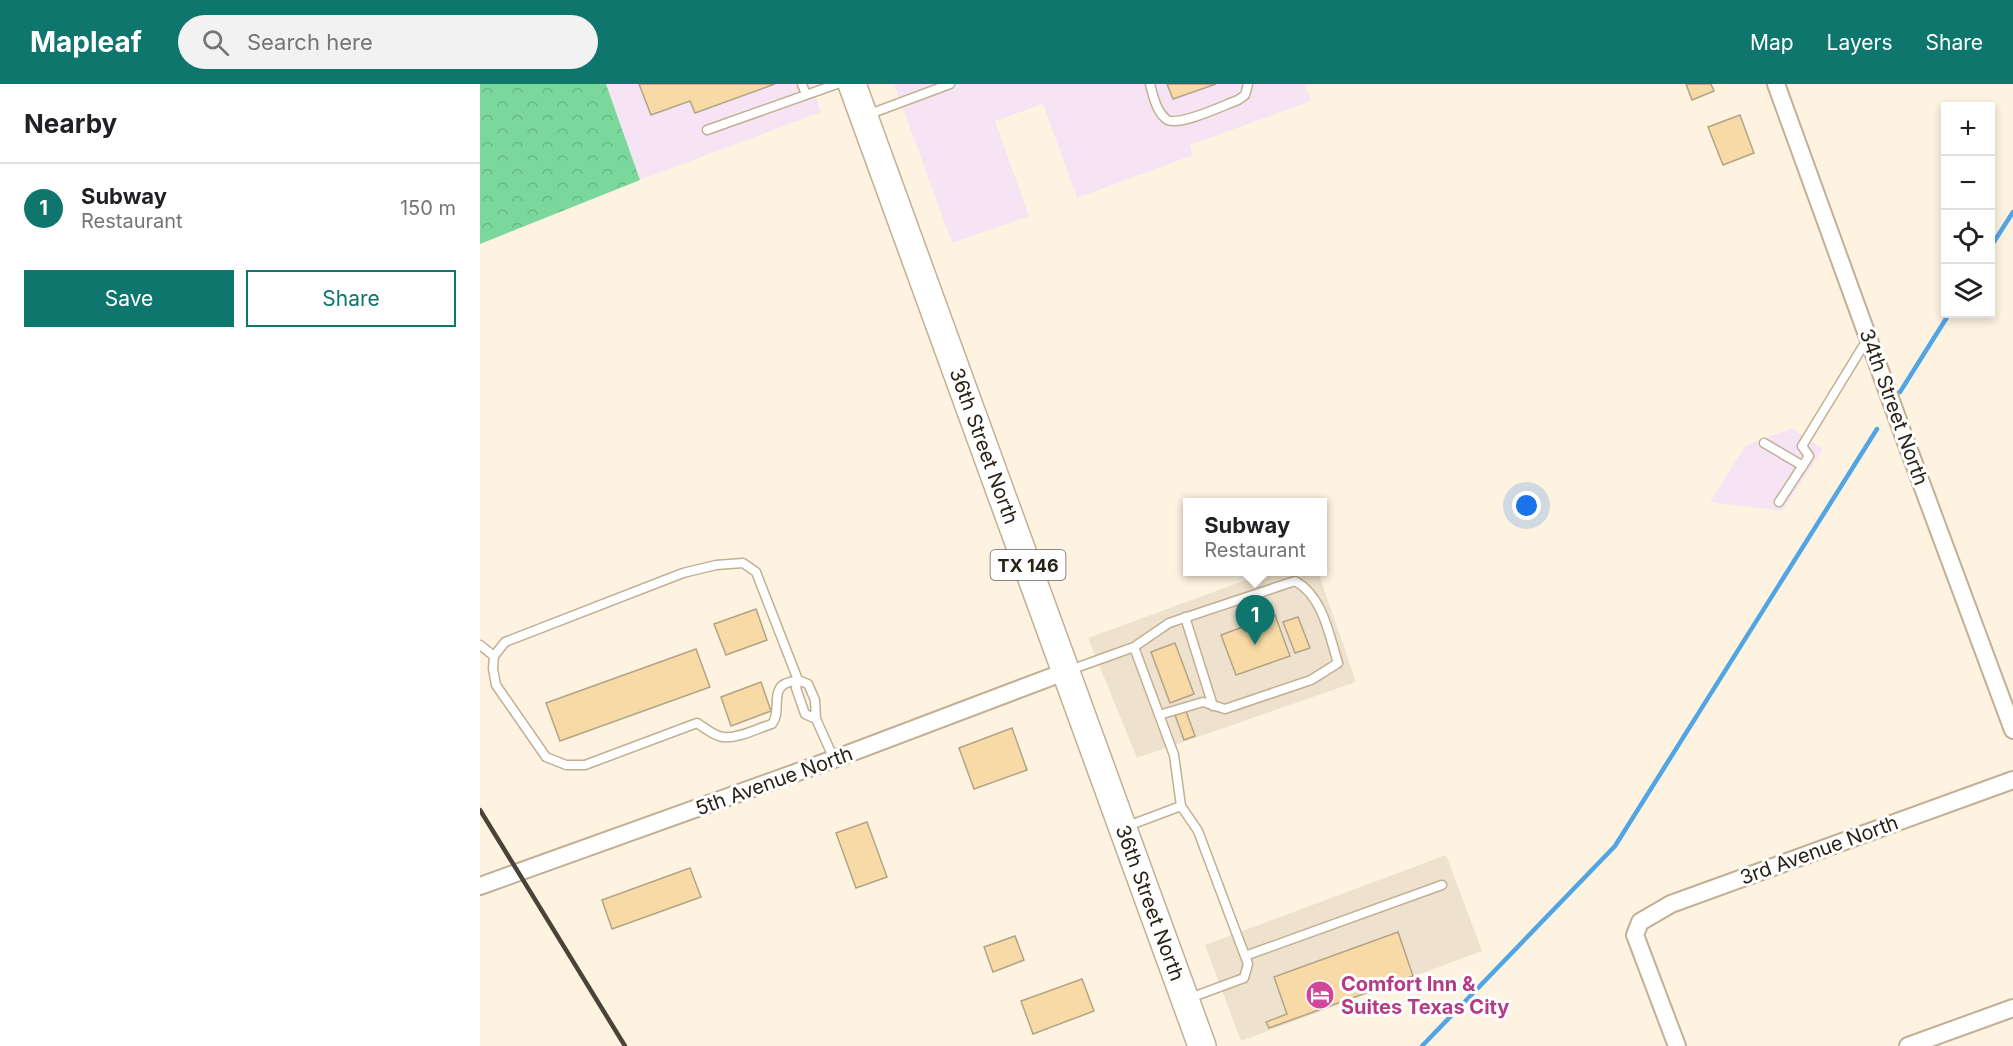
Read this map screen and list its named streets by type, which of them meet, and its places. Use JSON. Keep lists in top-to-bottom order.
{
  "streets": {
    "highway": ["36th Street North", "TX 146"],
    "street": ["34th Street North", "5th Avenue North", "3rd Avenue North"]
  },
  "crossings": [
    ["36th Street North", "5th Avenue North"]
  ],
  "places": {
    "hotel": ["Comfort Inn & Suites Texas City"]
  },
  "page": {
    "header": "Mapleaf",
    "search": "Search here",
    "nav": ["Map", "Layers", "Share"],
    "heading": "Nearby",
    "map_buttons": ["+", "−"],
    "list": [
      {
        "mark": "1",
        "name": "Subway",
        "note": "Restaurant",
        "value": "150 m"
      }
    ],
    "buttons": ["Save", "Share"],
    "popup": ["Subway", "Restaurant"],
    "pins": "1"
  }
}
